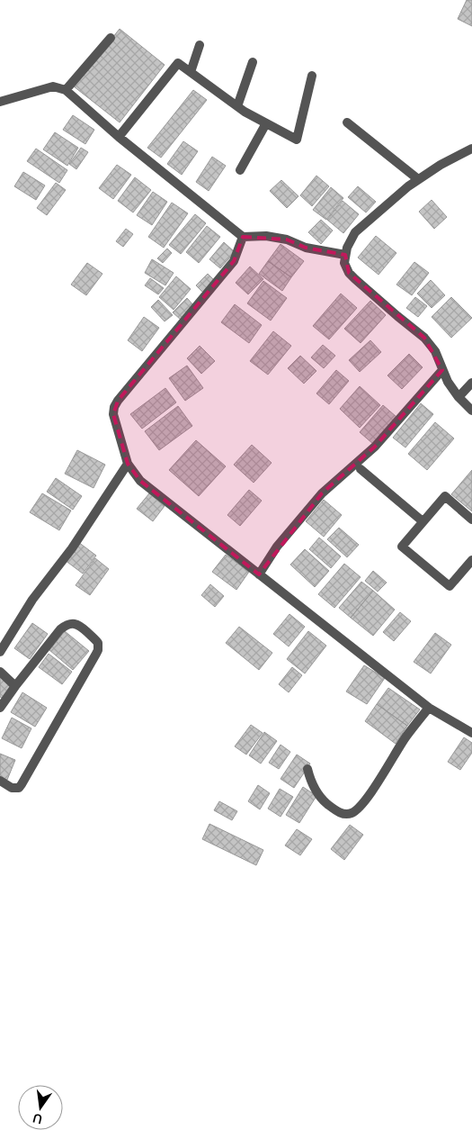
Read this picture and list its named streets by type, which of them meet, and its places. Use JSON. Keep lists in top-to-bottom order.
{
  "north": "bottom"
}
